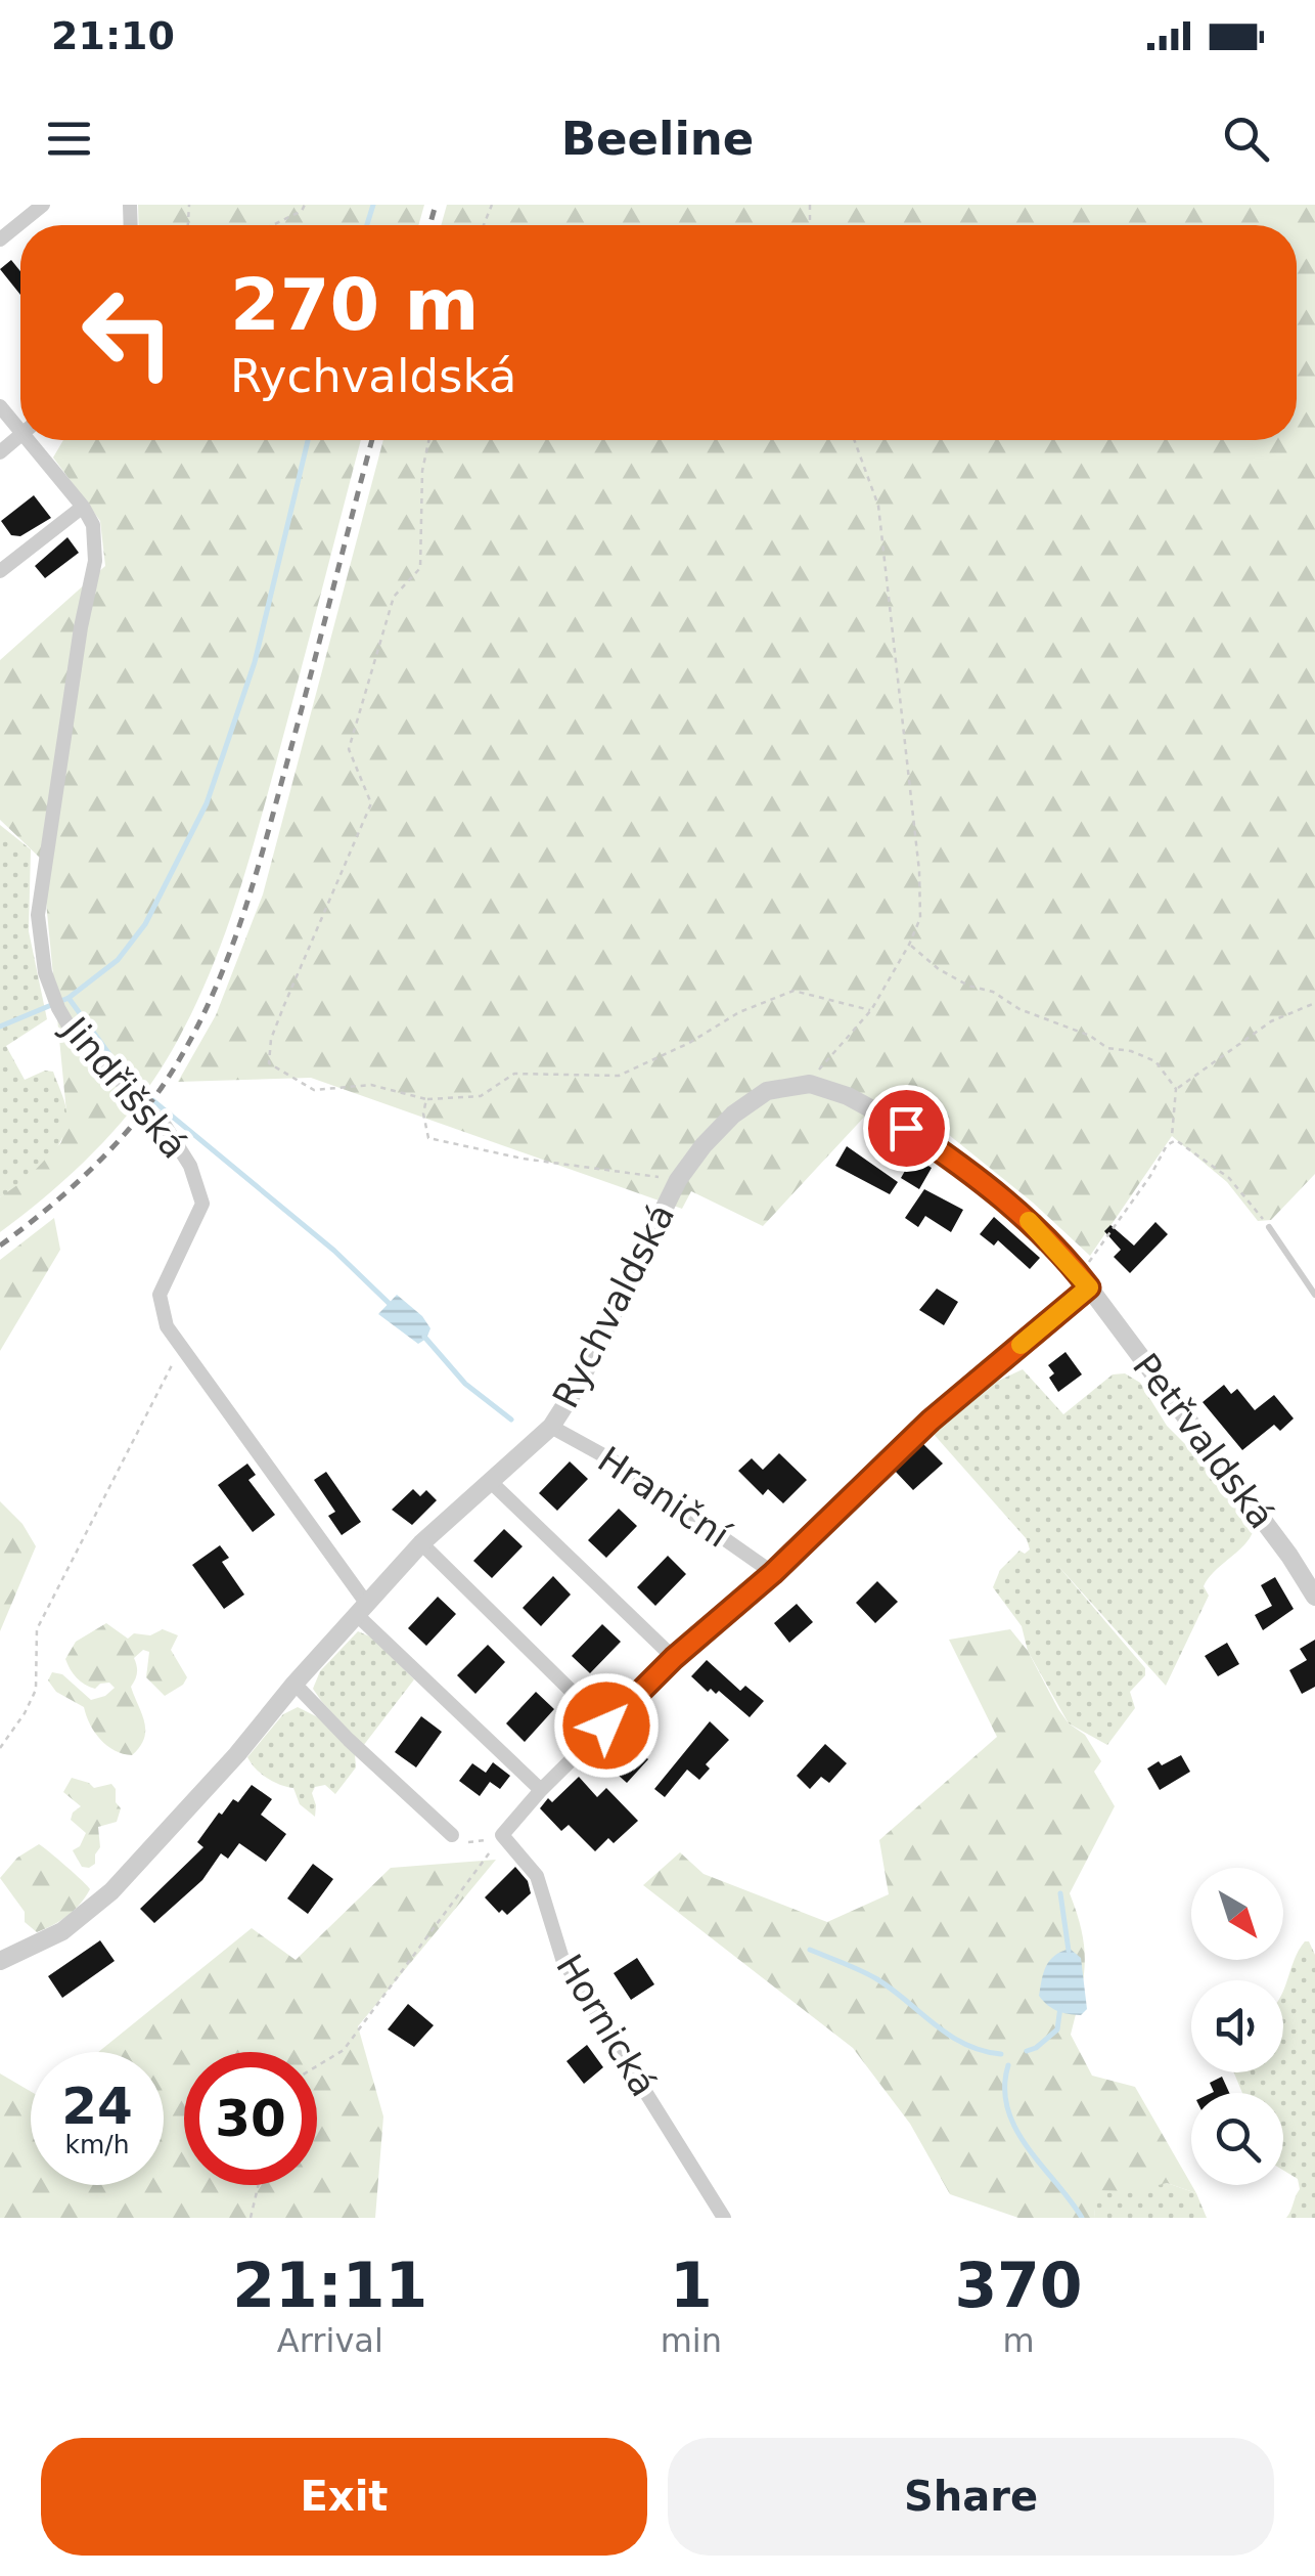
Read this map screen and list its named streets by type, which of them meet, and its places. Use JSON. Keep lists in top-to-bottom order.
{
  "streets": {
    "street": [
      "Jindřišská",
      "Rychvaldská",
      "Petřvaldská",
      "Hraniční",
      "Hornická"
    ]
  },
  "crossings": [
    ["Jindřišská", "Rychvaldská"],
    ["Rychvaldská", "Hraniční"]
  ],
  "north": "bottom right",
  "page": {
    "status": "21:10",
    "header": "Beeline",
    "turn": ["270 m", "Rychvaldská"],
    "speed": "24 km/h",
    "limit": "30",
    "eta": [
      "21:11",
      "Arrival",
      "1",
      "min",
      "370",
      "m"
    ],
    "buttons": ["Exit", "Share"]
  }
}
